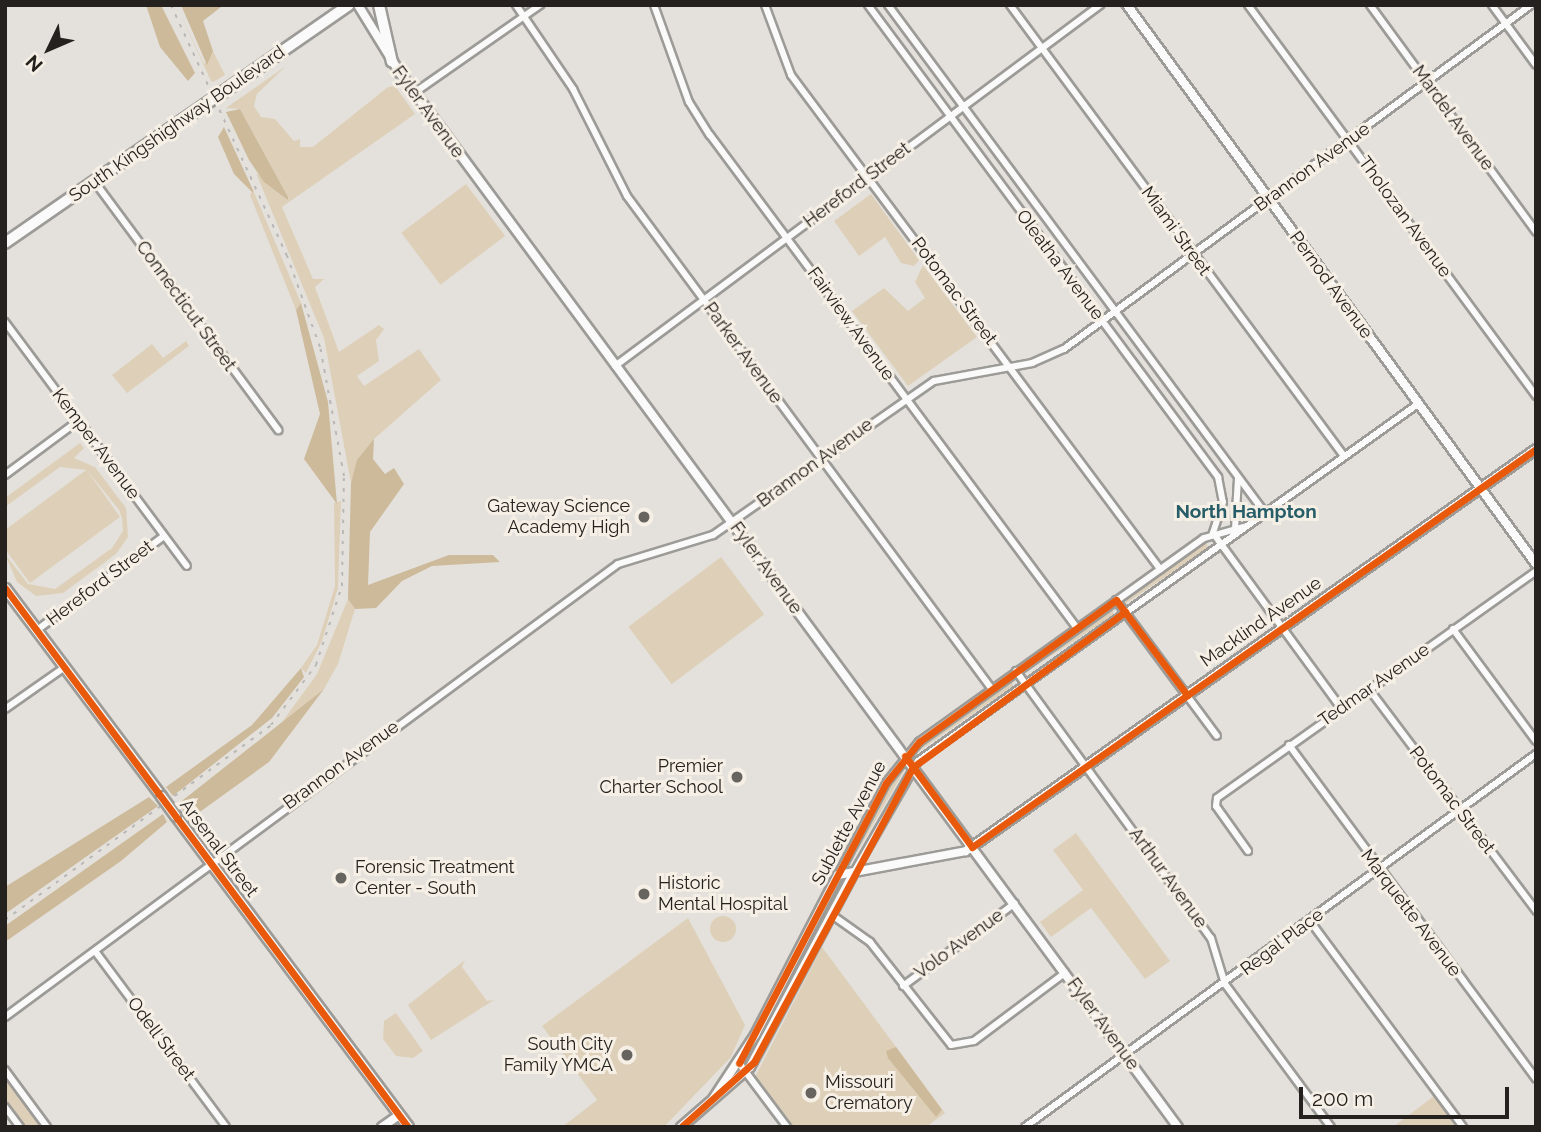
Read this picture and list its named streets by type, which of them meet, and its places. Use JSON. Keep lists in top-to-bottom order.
{
  "streets": {
    "main road": ["South Kingshighway Boulevard", "Arsenal Street"],
    "street": [
      "Fyler Avenue",
      "Mardel Avenue",
      "Brannon Avenue",
      "Hereford Street",
      "Tholozan Avenue",
      "Miami Street",
      "Oleatha Avenue",
      "Pernod Avenue",
      "Potomac Street",
      "Connecticut Street",
      "Fairview Avenue",
      "Parker Avenue",
      "Kemper Avenue",
      "Macklind Avenue",
      "Tedmar Avenue",
      "Sublette Avenue",
      "Arthur Avenue",
      "Marquette Avenue",
      "Regal Place",
      "Volo Avenue",
      "Odell Street"
    ]
  },
  "crossings": [
    ["Fyler Avenue", "Brannon Avenue"],
    ["Fyler Avenue", "Hereford Street"],
    ["Fyler Avenue", "Macklind Avenue"],
    ["Fyler Avenue", "Sublette Avenue"],
    ["Fyler Avenue", "Regal Place"],
    ["Fyler Avenue", "Volo Avenue"],
    ["Mardel Avenue", "Brannon Avenue"],
    ["South Kingshighway Boulevard", "Connecticut Street"],
    ["Brannon Avenue", "Tholozan Avenue"],
    ["Brannon Avenue", "Miami Street"],
    ["Brannon Avenue", "Oleatha Avenue"],
    ["Brannon Avenue", "Pernod Avenue"],
    ["Brannon Avenue", "Potomac Street"],
    ["Brannon Avenue", "Fairview Avenue"],
    ["Brannon Avenue", "Parker Avenue"],
    ["Brannon Avenue", "Arsenal Street"],
    ["Brannon Avenue", "Odell Street"],
    ["Hereford Street", "Miami Street"],
    ["Hereford Street", "Oleatha Avenue"],
    ["Hereford Street", "Potomac Street"],
    ["Hereford Street", "Fairview Avenue"],
    ["Hereford Street", "Parker Avenue"],
    ["Hereford Street", "Kemper Avenue"],
    ["Hereford Street", "Arsenal Street"],
    ["Miami Street", "Sublette Avenue"],
    ["Oleatha Avenue", "Sublette Avenue"],
    ["Pernod Avenue", "Macklind Avenue"],
    ["Pernod Avenue", "Sublette Avenue"],
    ["Potomac Street", "Tedmar Avenue"],
    ["Potomac Street", "Sublette Avenue"],
    ["Potomac Street", "Regal Place"],
    ["Fairview Avenue", "Sublette Avenue"],
    ["Parker Avenue", "Sublette Avenue"],
    ["Macklind Avenue", "Sublette Avenue"],
    ["Macklind Avenue", "Arthur Avenue"],
    ["Tedmar Avenue", "Marquette Avenue"],
    ["Sublette Avenue", "Arthur Avenue"],
    ["Arthur Avenue", "Regal Place"],
    ["Marquette Avenue", "Regal Place"]
  ],
  "districts": ["North Hampton"],
  "places": [
    "Gateway Science Academy High",
    "Premier Charter School",
    "Forensic Treatment Center - South",
    "Historic Mental Hospital",
    "South City Family YMCA",
    "Missouri Crematory"
  ],
  "scale_bar": "200 m",
  "north": "bottom left"
}
